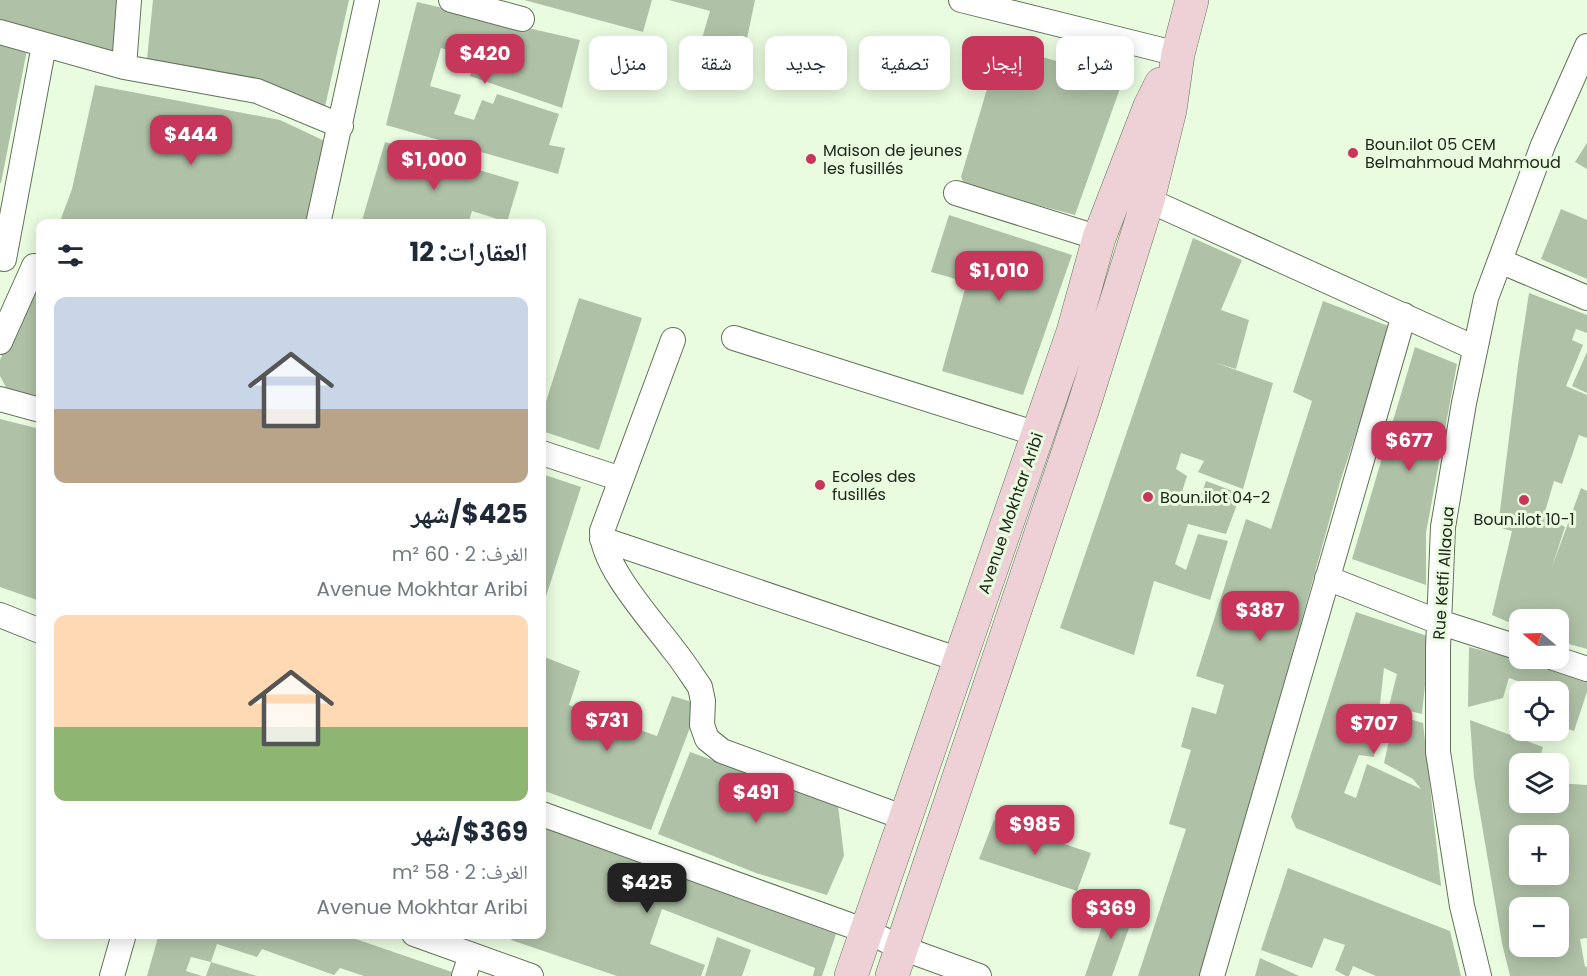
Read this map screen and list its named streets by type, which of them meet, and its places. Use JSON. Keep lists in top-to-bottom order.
{
  "streets": {
    "main road": ["Avenue Mokhtar Aribi"],
    "street": ["Rue Ketfi Allaoua"]
  },
  "places": [
    "Boun.ilot 05 CEM Belmahmoud Mahmoud",
    "Maison de jeunes les fusillés",
    "Ecoles des fusillés",
    "Boun.ilot 04-2",
    "Boun.ilot 10-1"
  ],
  "north": "left",
  "page": {
    "price": [
      "$420",
      "$444",
      "$1,000",
      "$1,010",
      "$677",
      "$387",
      "$731",
      "$707",
      "$491",
      "$985",
      "$425",
      "$369"
    ],
    "chip": [
      "شراء",
      "إيجار",
      "تصفية",
      "جديد",
      "شقة",
      "منزل"
    ],
    "heading": "العقارات: 12",
    "list": [
      {
        "name": "$425/شهر",
        "note": "الغرف: 2 · 60 m² · Avenue Mokhtar Aribi"
      },
      {
        "name": "$369/شهر",
        "note": "الغرف: 2 · 58 m² · Avenue Mokhtar Aribi"
      }
    ],
    "map_buttons": ["+", "−"]
  }
}
